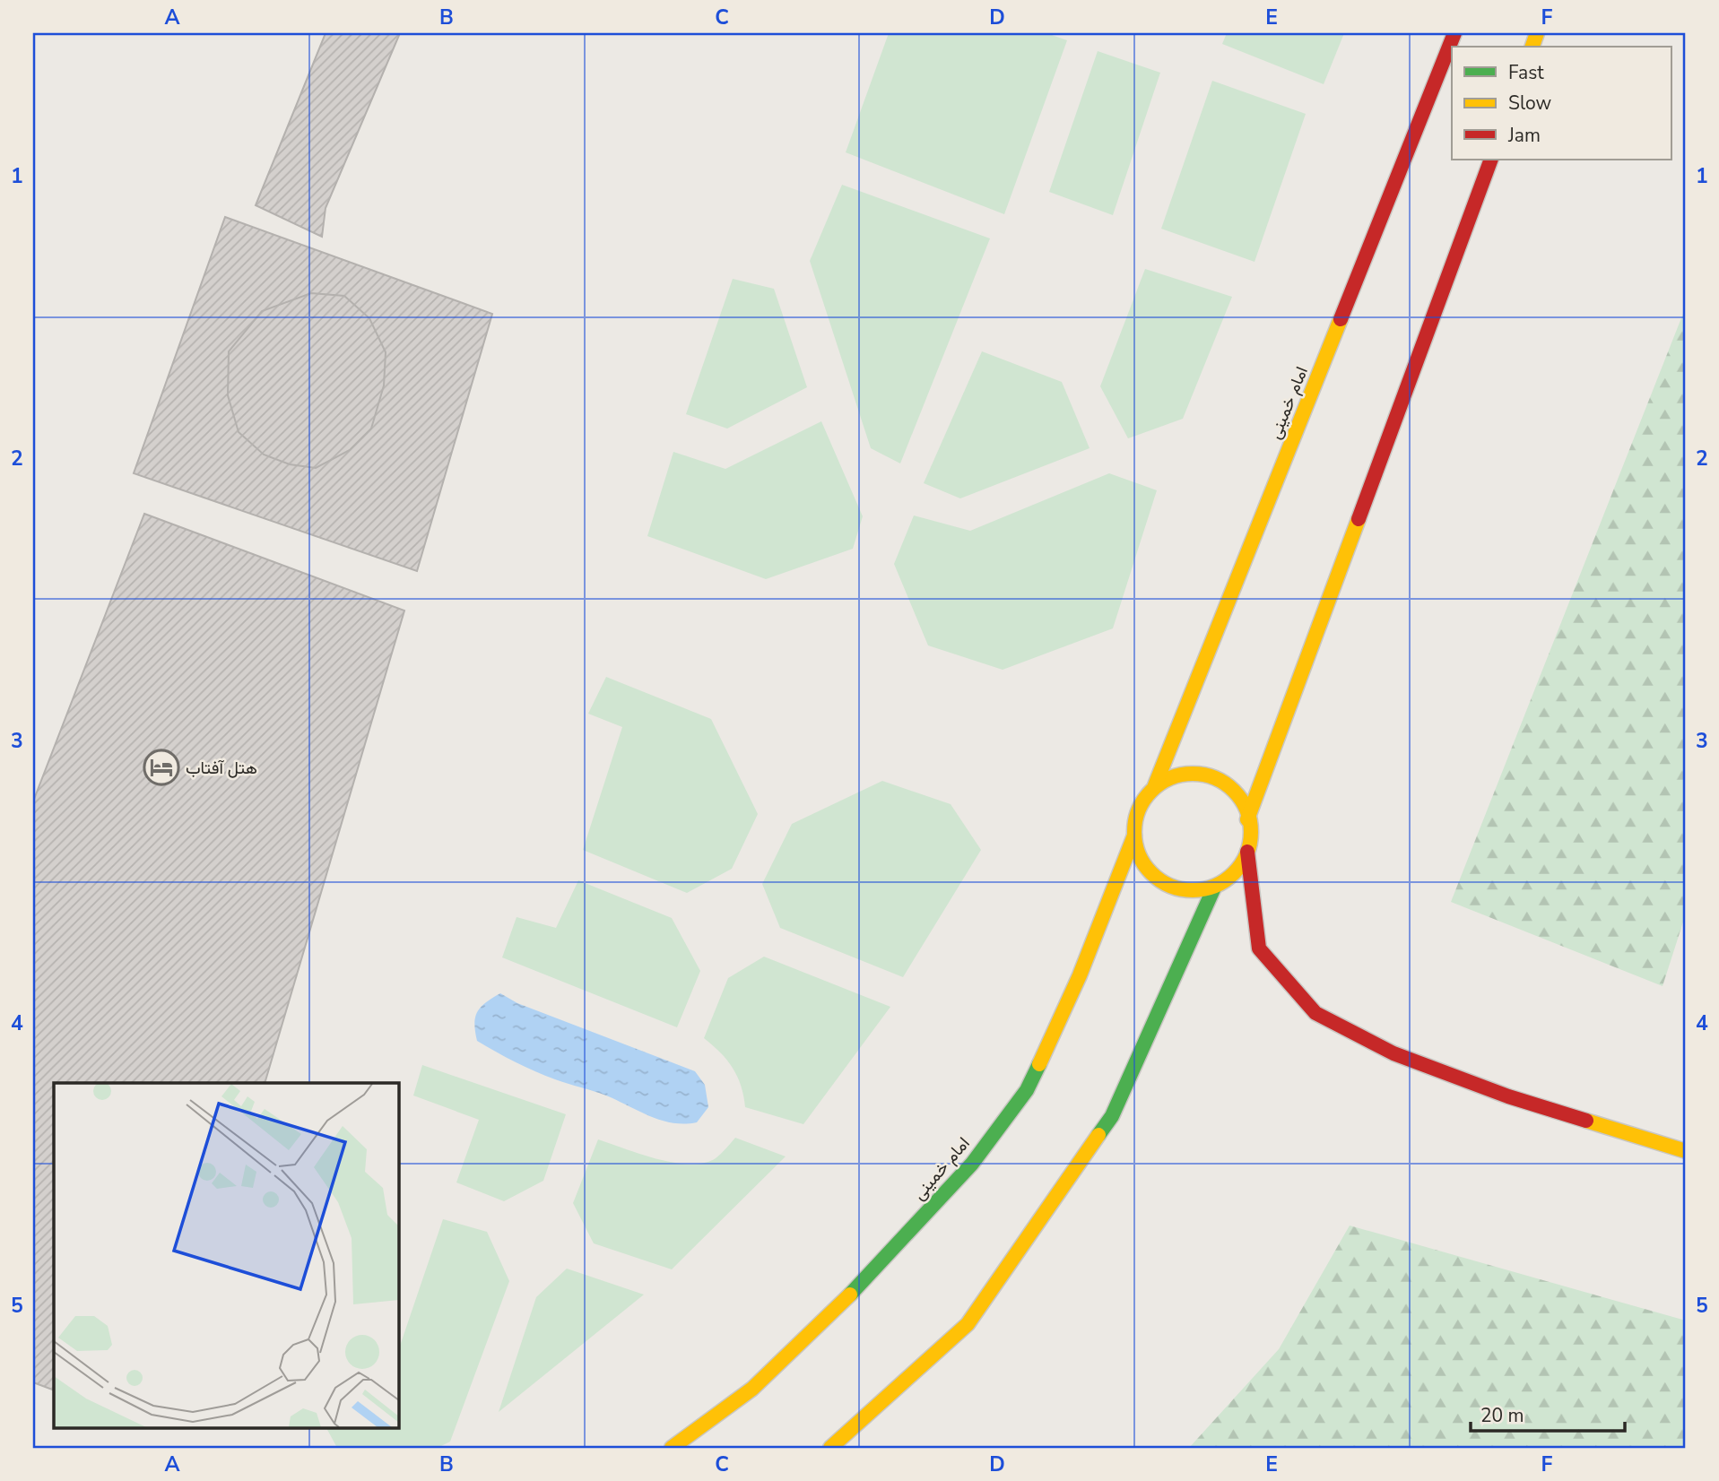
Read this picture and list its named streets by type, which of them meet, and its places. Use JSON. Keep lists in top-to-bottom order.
{
  "streets": {
    "street": ["امام خمینی"]
  },
  "places": {
    "hotel": ["هتل آفتاب"]
  },
  "legend": ["Fast", "Slow", "Jam"],
  "scale_bar": "20 m",
  "grid": {
    "columns": [
      "A",
      "B",
      "C",
      "D",
      "E",
      "F"
    ],
    "rows": [
      "1",
      "2",
      "3",
      "4",
      "5"
    ]
  }
}
